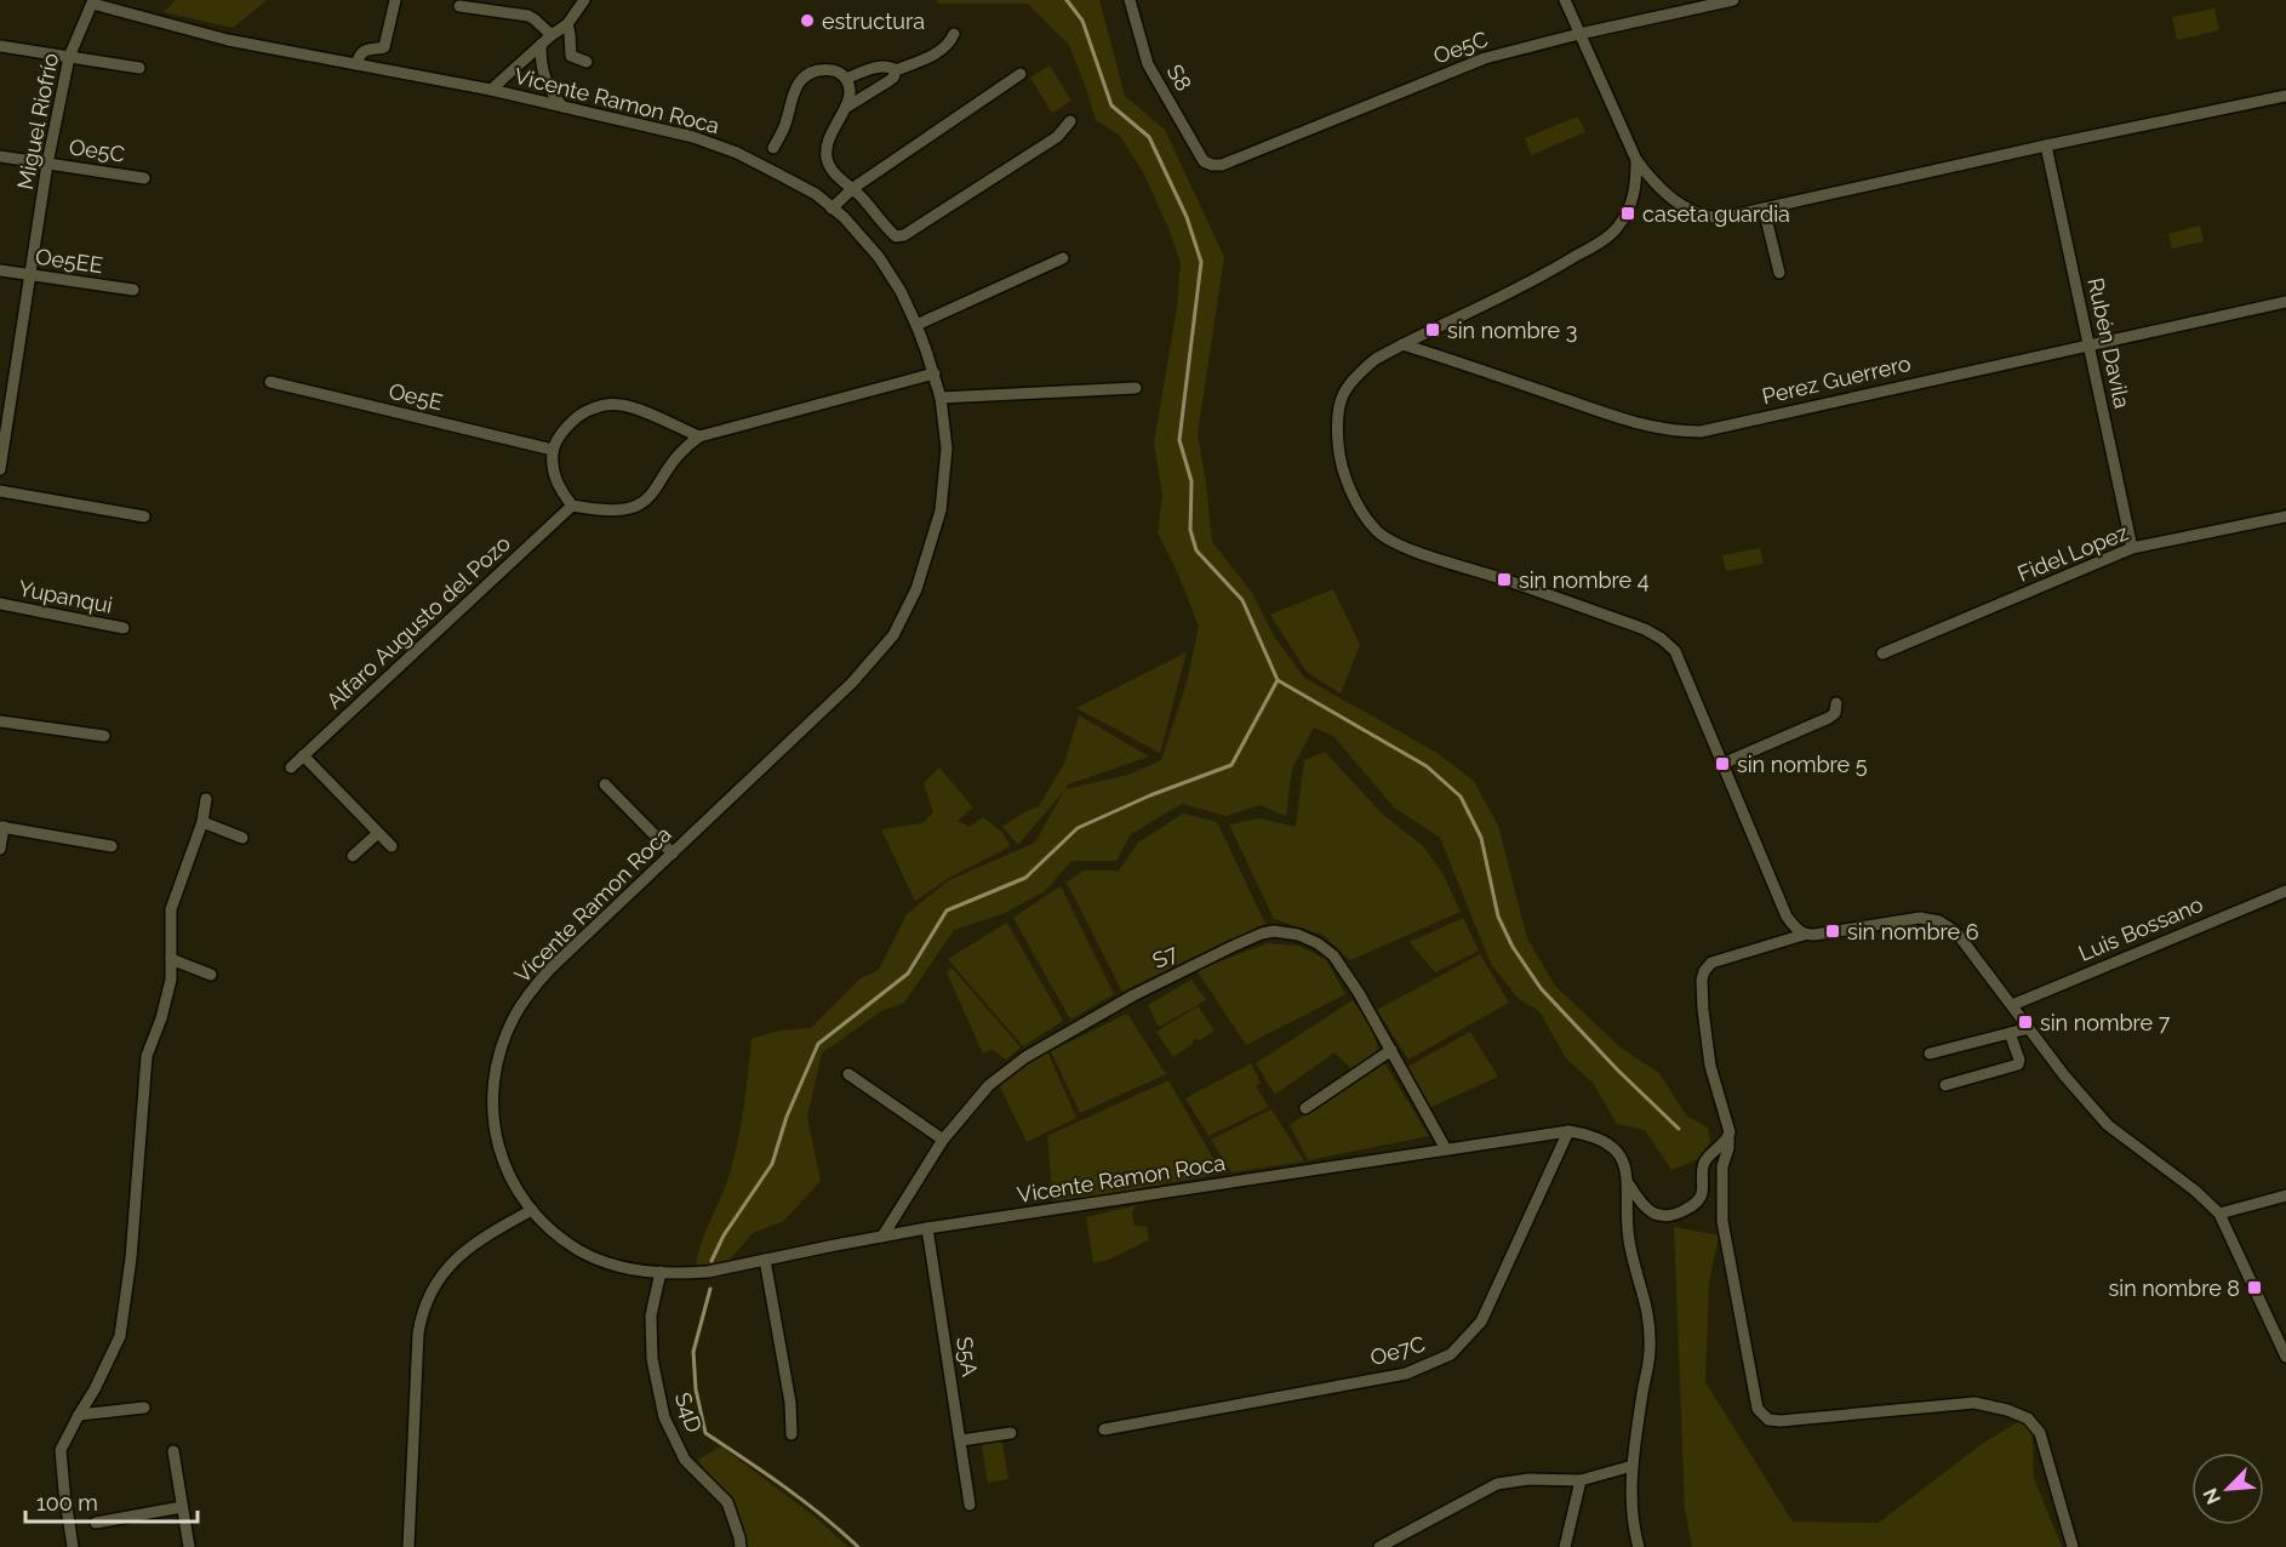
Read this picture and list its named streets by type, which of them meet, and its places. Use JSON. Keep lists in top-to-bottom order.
{
  "streets": {
    "street": [
      "Oe5C",
      "S8",
      "Vicente Ramon Roca",
      "Miguel Riofrío",
      "Oe5EE",
      "Rubén Davila",
      "Perez Guerrero",
      "Oe5E",
      "Fidel Lopez",
      "Yupanqui",
      "Alfaro Augusto del Pozo",
      "Luis Bossano",
      "S7",
      "Oe7C",
      "S5A",
      "S4D"
    ]
  },
  "crossings": [
    ["Oe5C", "S8"],
    ["Oe5C", "Miguel Riofrío"],
    ["Vicente Ramon Roca", "Miguel Riofrío"],
    ["Vicente Ramon Roca", "S7"],
    ["Vicente Ramon Roca", "Oe7C"],
    ["Vicente Ramon Roca", "S5A"],
    ["Vicente Ramon Roca", "S4D"],
    ["Miguel Riofrío", "Oe5EE"],
    ["Rubén Davila", "Perez Guerrero"],
    ["Rubén Davila", "Fidel Lopez"]
  ],
  "places": {
    "other": ["estructura"],
    "transit": [
      "caseta guardia",
      "sin nombre 3",
      "sin nombre 4",
      "sin nombre 5",
      "sin nombre 6",
      "sin nombre 7",
      "sin nombre 8"
    ]
  },
  "scale_bar": "100 m",
  "north": "bottom left"
}
